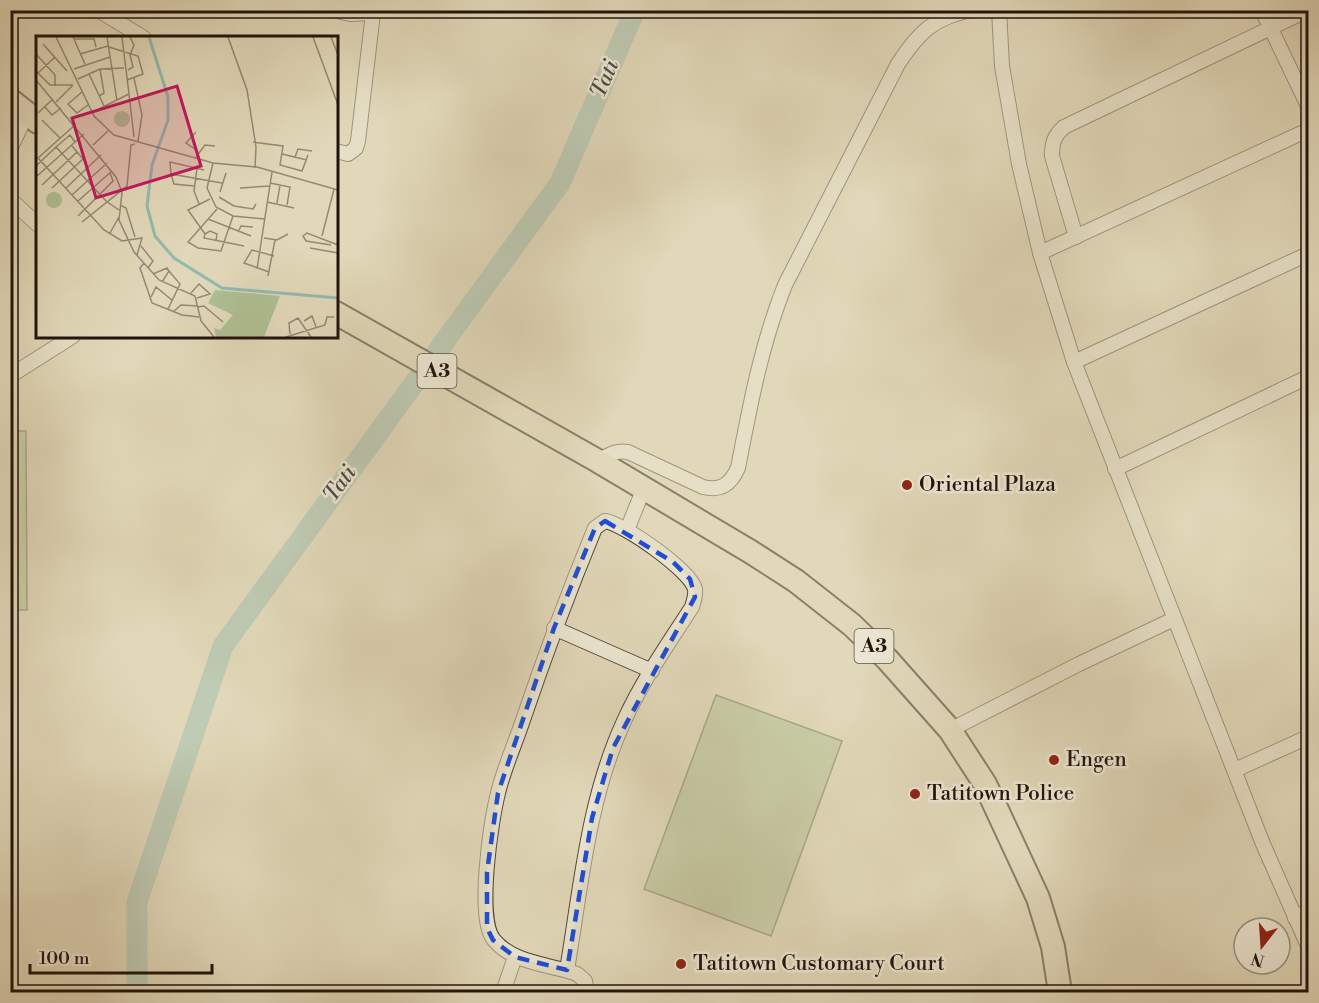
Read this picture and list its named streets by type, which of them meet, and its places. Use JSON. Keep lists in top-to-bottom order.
{
  "streets": {
    "highway": ["A3"]
  },
  "water": ["Tati"],
  "places": [
    "Oriental Plaza",
    "Engen",
    "Tatitown Police",
    "Tatitown Customary Court"
  ],
  "scale_bar": "100 m",
  "north": "bottom"
}
